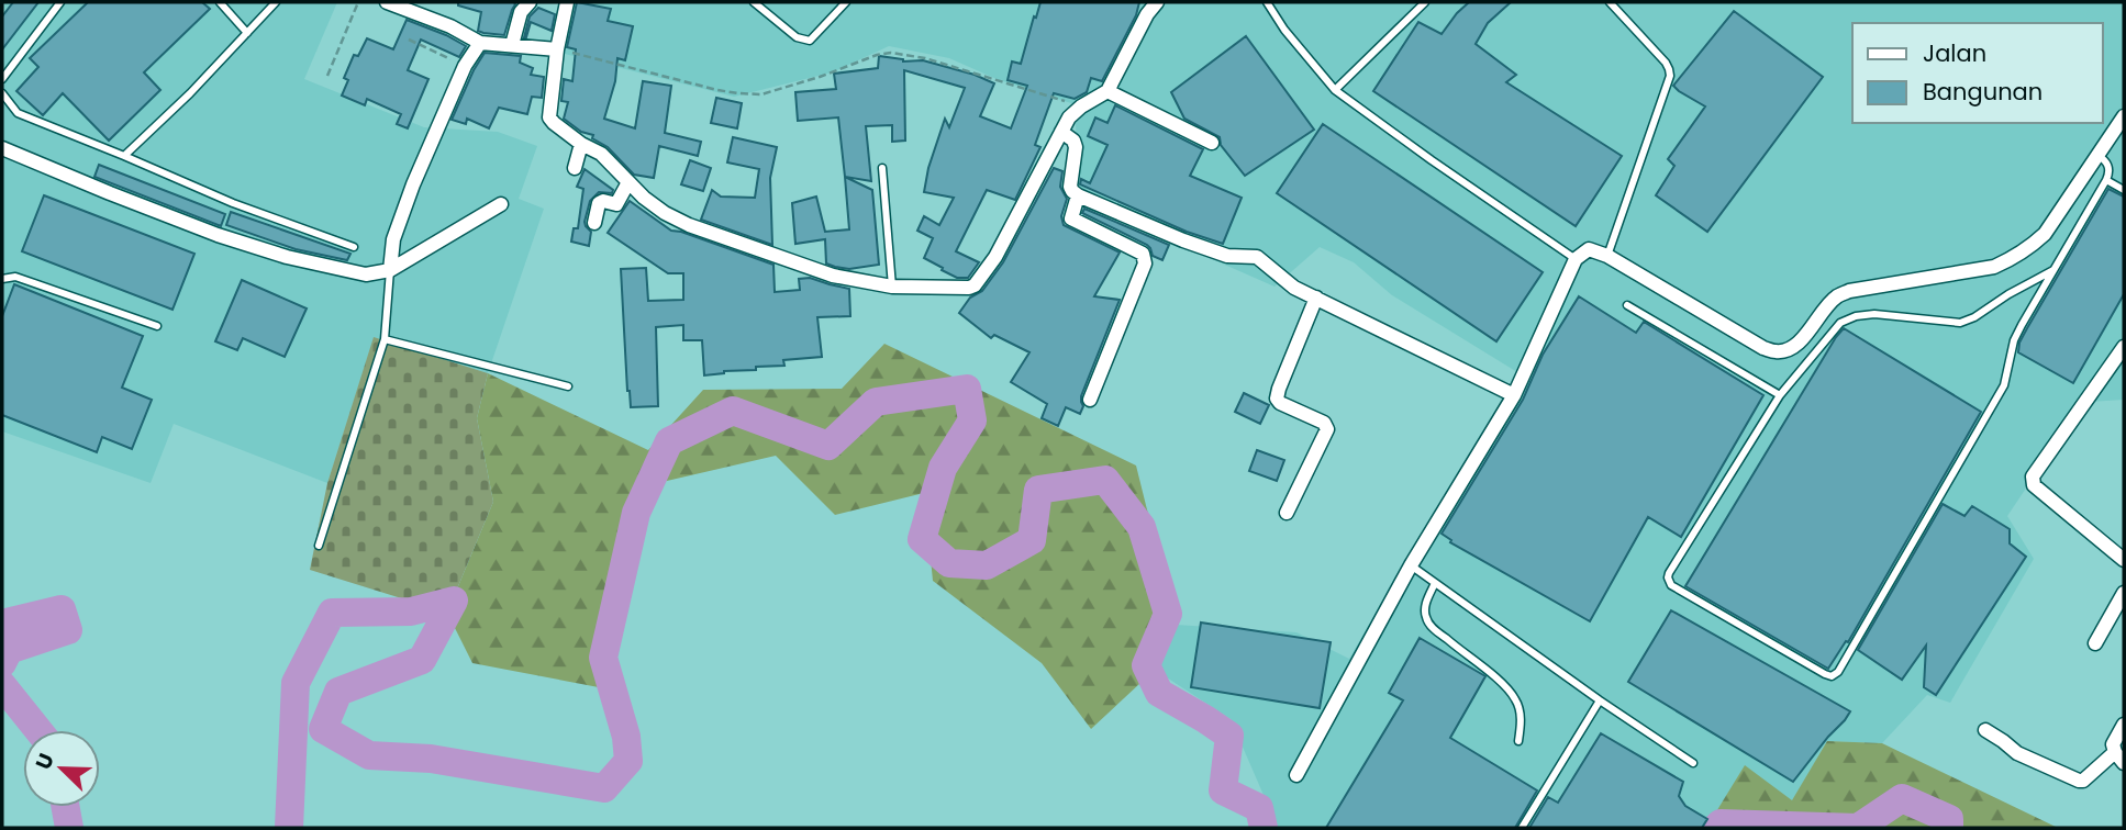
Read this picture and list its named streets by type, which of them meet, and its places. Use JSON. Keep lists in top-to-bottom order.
{
  "legend": ["Jalan", "Bangunan"],
  "north": "top left"
}
